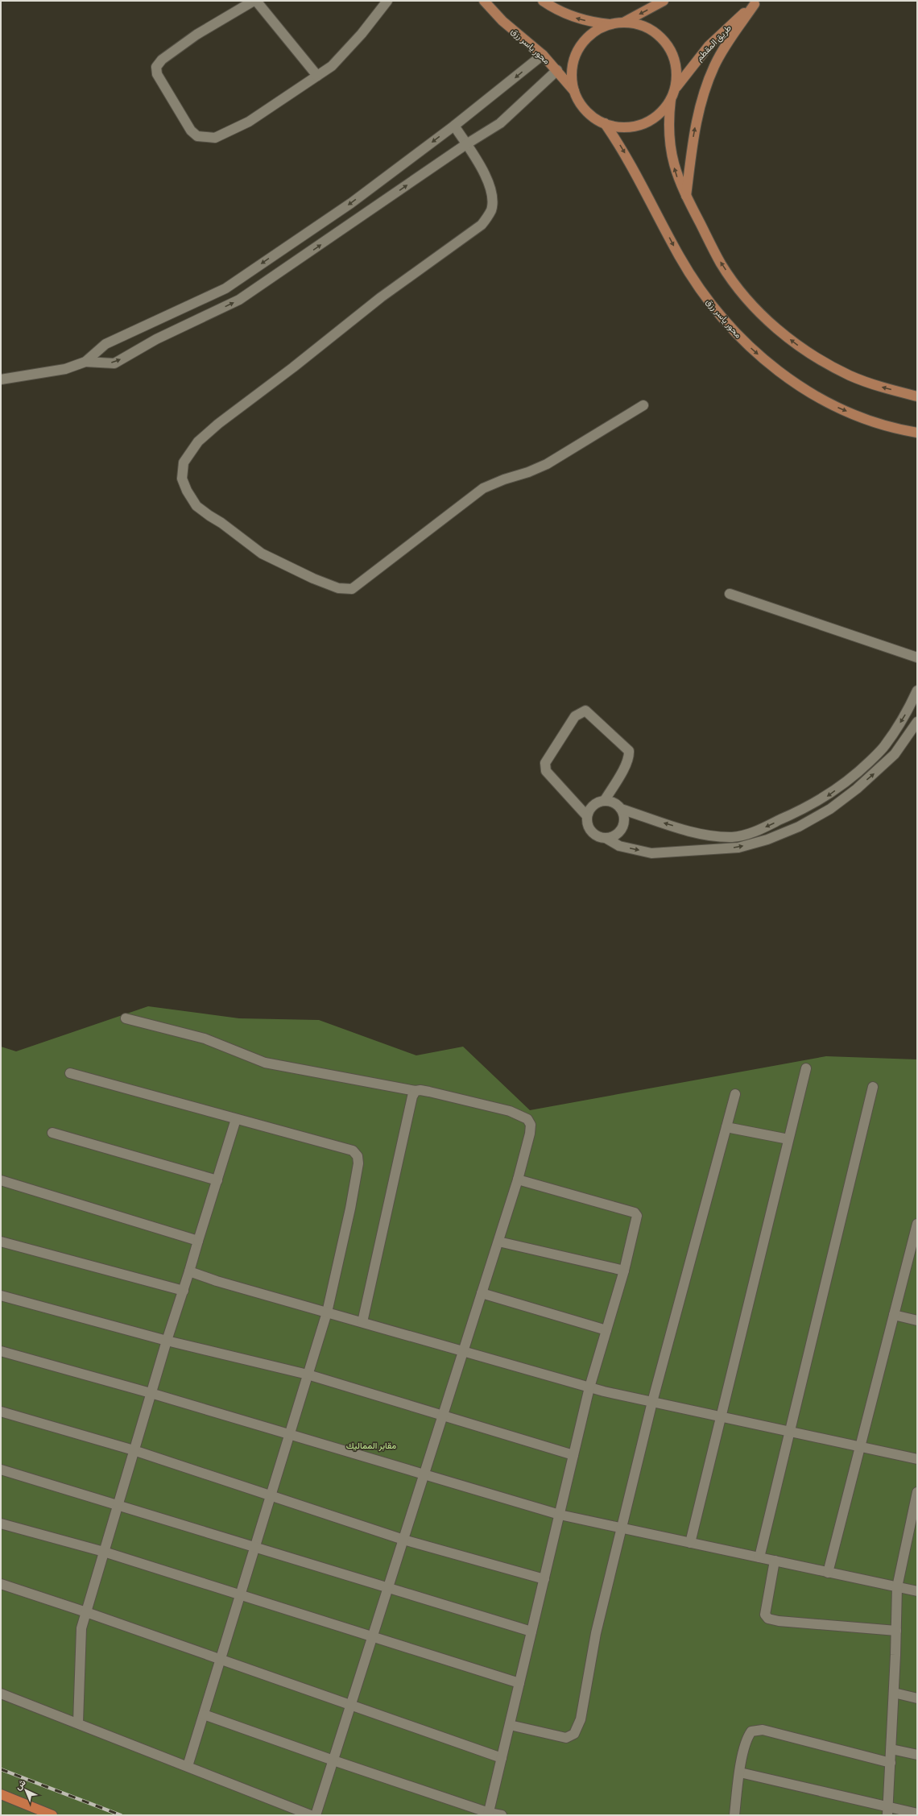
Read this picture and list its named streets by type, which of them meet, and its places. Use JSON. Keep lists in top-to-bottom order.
{
  "streets": {
    "main road": ["طريق المقطم", "محور ياسر رزق"]
  },
  "crossings": [
    ["طريق المقطم", "محور ياسر رزق"]
  ],
  "parks": ["مقابر المماليك"],
  "north": "top left"
}
